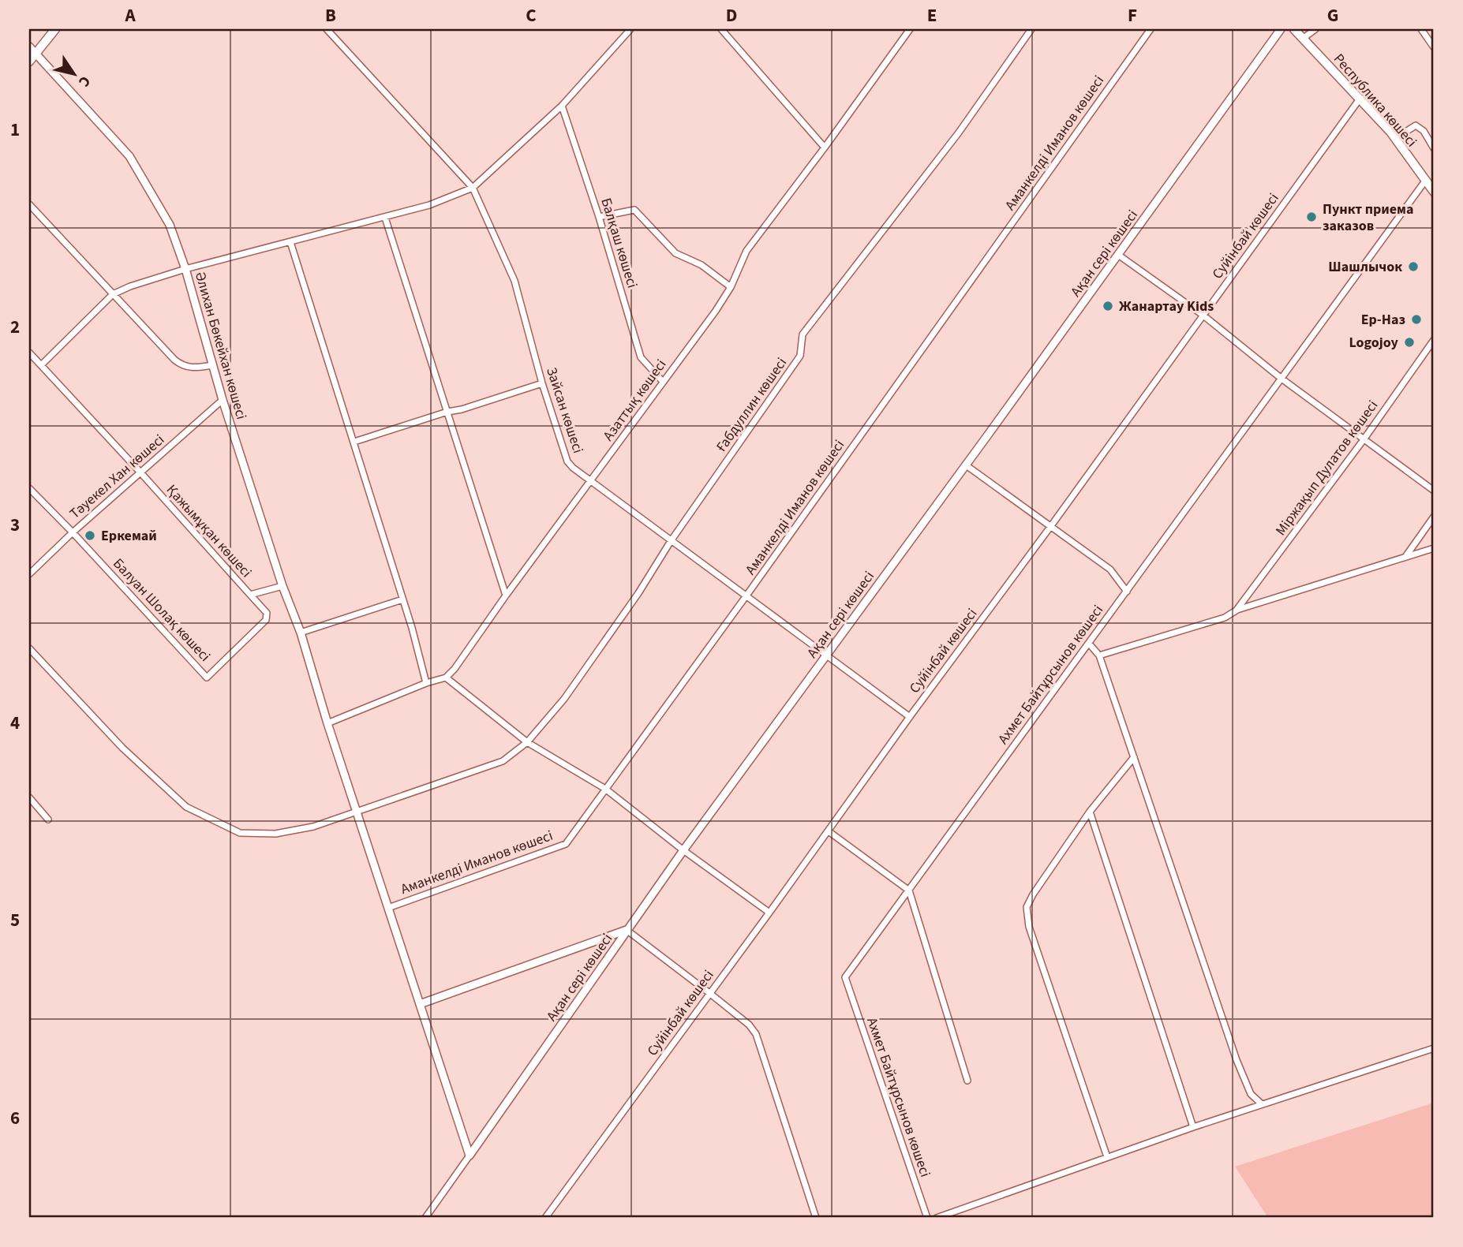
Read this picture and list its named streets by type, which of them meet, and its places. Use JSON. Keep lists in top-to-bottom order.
{
  "streets": {
    "main road": ["Республика көшесі"],
    "street": [
      "Аманкелді Иманов көшесі",
      "Суйінбай көшесі",
      "Балқаш көшесі",
      "Ақан сері көшесі",
      "Әлихан Бөкейхан көшесі",
      "Азаттық көшесі",
      "Ғабдуллин көшесі",
      "Зайсан көшесі",
      "Міржақып Дулатов көшесі",
      "Тәуекел Хан көшесі",
      "Қажымұқан көшесі",
      "Балуан Шолақ көшесі",
      "Ахмет Байтұрсынов көшесі"
    ]
  },
  "crossings": [
    ["Республика көшесі", "Суйінбай көшесі"],
    ["Республика көшесі", "Ахмет Байтұрсынов көшесі"],
    ["Аманкелді Иманов көшесі", "Зайсан көшесі"],
    ["Суйінбай көшесі", "Зайсан көшесі"],
    ["Балқаш көшесі", "Азаттық көшесі"],
    ["Ақан сері көшесі", "Зайсан көшесі"],
    ["Әлихан Бөкейхан көшесі", "Зайсан көшесі"],
    ["Әлихан Бөкейхан көшесі", "Тәуекел Хан көшесі"],
    ["Әлихан Бөкейхан көшесі", "Қажымұқан көшесі"],
    ["Азаттық көшесі", "Зайсан көшесі"],
    ["Ғабдуллин көшесі", "Зайсан көшесі"],
    ["Тәуекел Хан көшесі", "Қажымұқан көшесі"],
    ["Тәуекел Хан көшесі", "Балуан Шолақ көшесі"],
    ["Қажымұқан көшесі", "Балуан Шолақ көшесі"]
  ],
  "places": [
    "Пункт приема заказов",
    "Шашлычок",
    "Жанартау Kids",
    "Ер-Наз",
    "Logojoy",
    "Еркемай"
  ],
  "north": "bottom right",
  "grid": {
    "columns": [
      "A",
      "B",
      "C",
      "D",
      "E",
      "F",
      "G"
    ],
    "rows": [
      "1",
      "2",
      "3",
      "4",
      "5",
      "6"
    ]
  }
}
